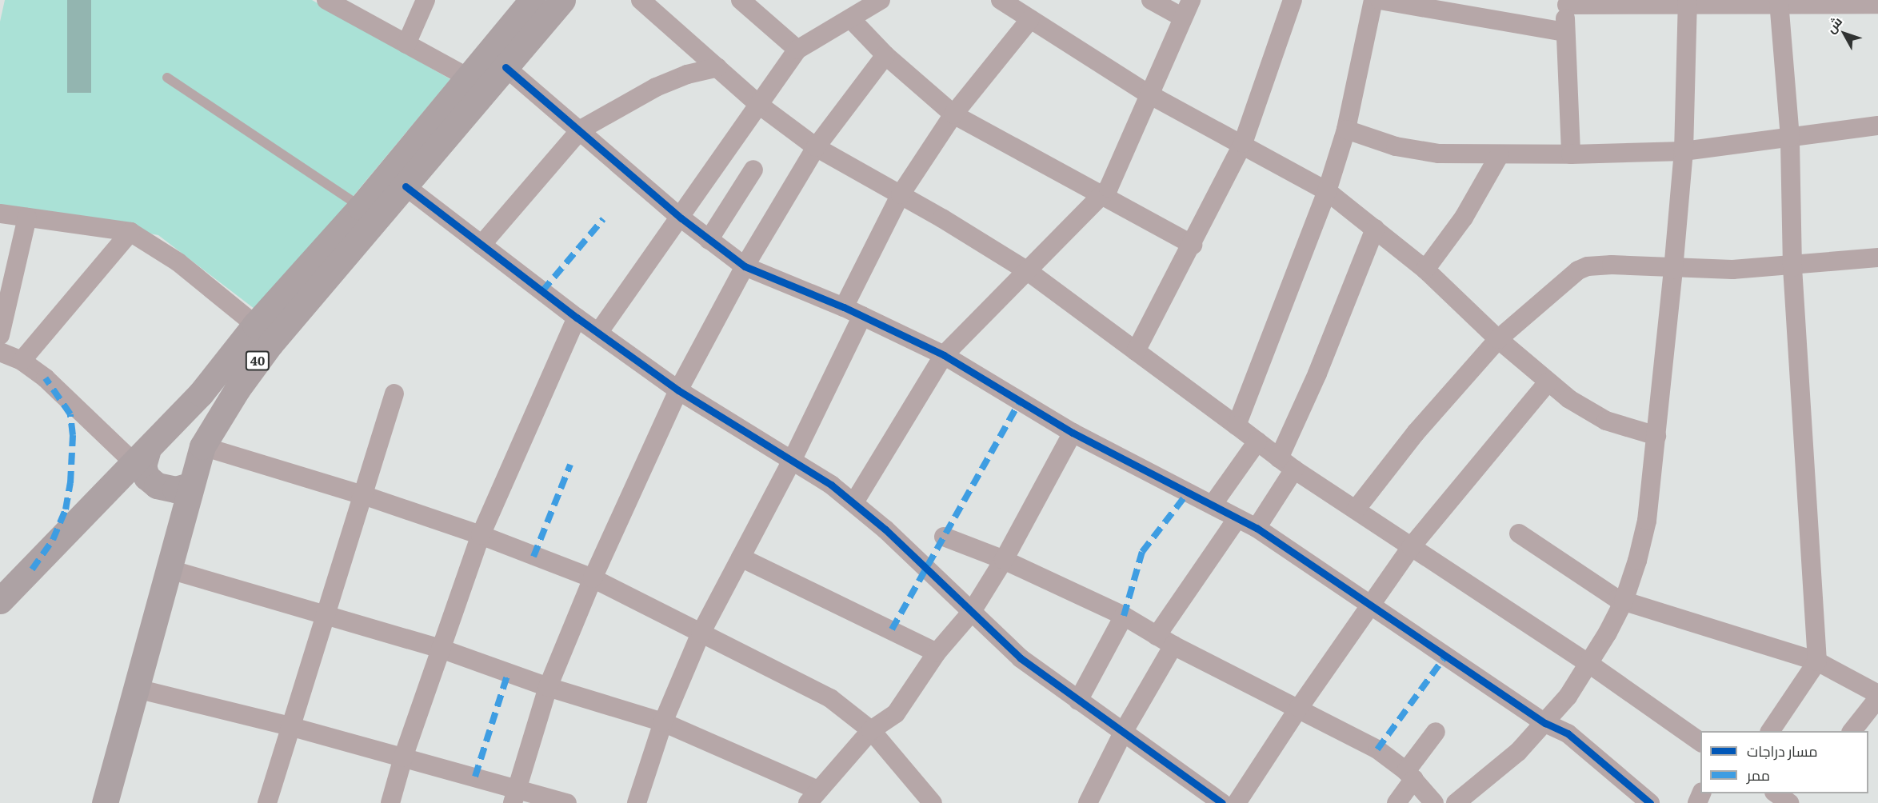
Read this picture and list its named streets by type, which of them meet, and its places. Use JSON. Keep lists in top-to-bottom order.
{
  "streets": {
    "highway": ["40"]
  },
  "legend": ["مسار دراجات", "ممر"],
  "north": "top left"
}
